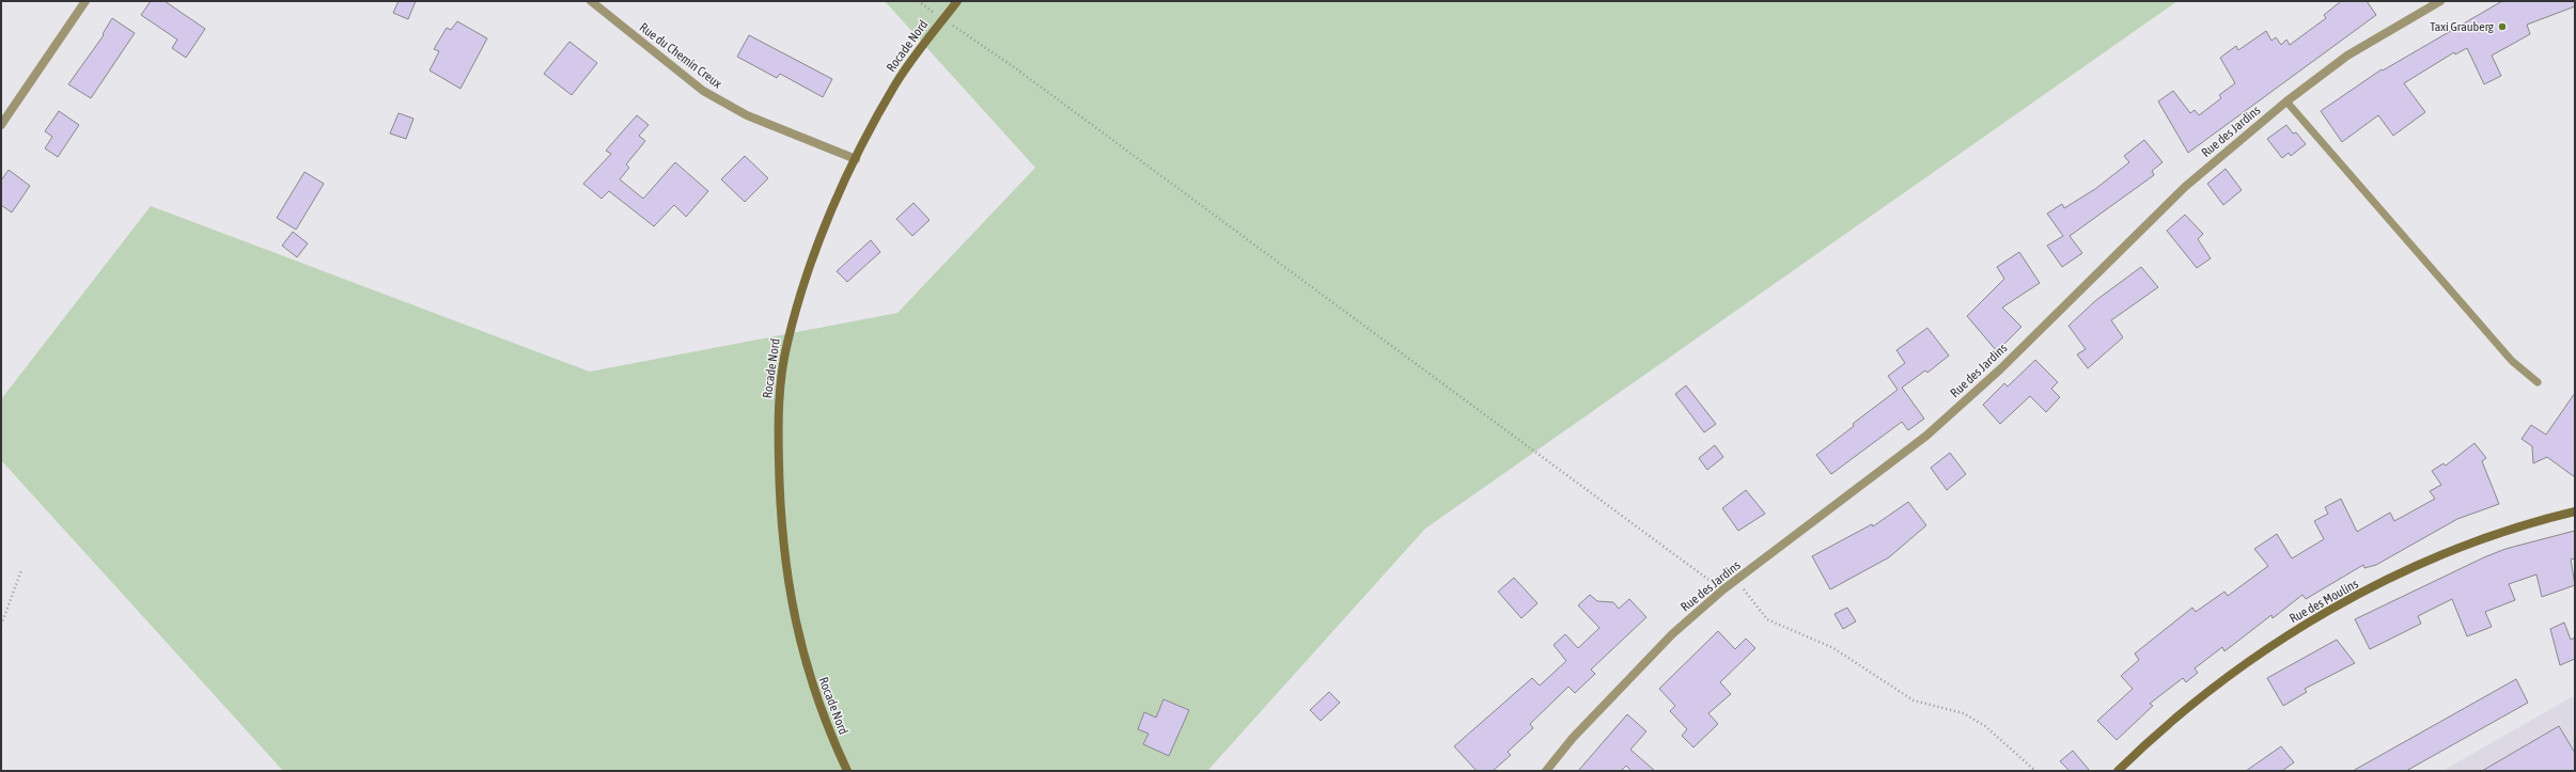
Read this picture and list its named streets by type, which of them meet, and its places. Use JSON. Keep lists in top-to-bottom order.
{
  "streets": {
    "main road": ["Rocade Nord", "Rue des Moulins"],
    "street": ["Rue du Chemin Creux", "Rue des Jardins"]
  },
  "crossings": [
    ["Rocade Nord", "Rue du Chemin Creux"]
  ],
  "places": ["Taxi Grauberg"]
}
